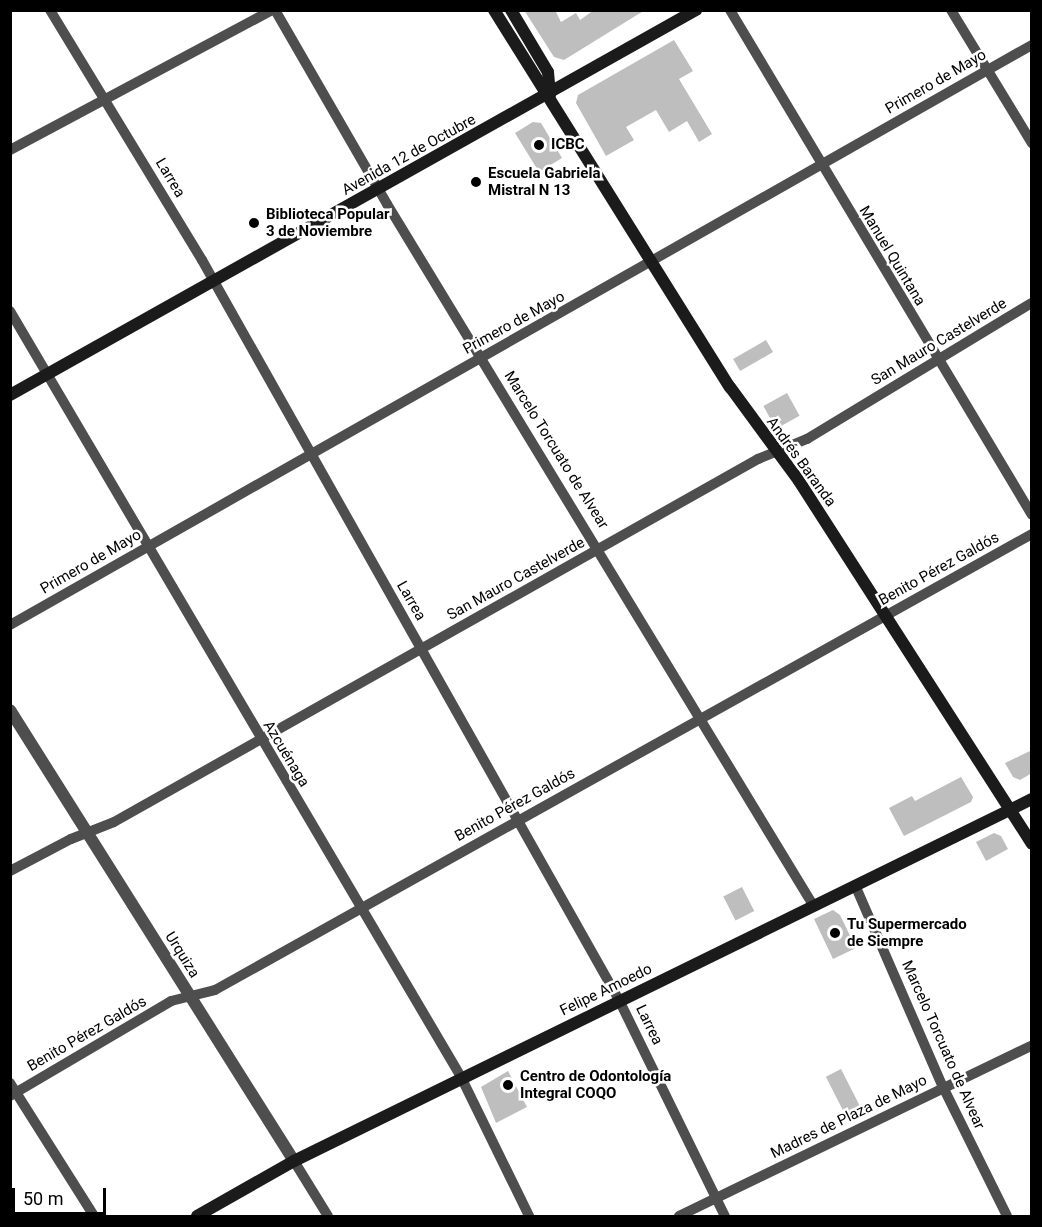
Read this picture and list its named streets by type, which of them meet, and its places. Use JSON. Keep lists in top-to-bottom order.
{
  "streets": {
    "main road": ["Avenida 12 de Octubre", "Andrés Baranda", "Felipe Amoedo"],
    "street": [
      "Primero de Mayo",
      "Larrea",
      "Manuel Quintana",
      "San Mauro Castelverde",
      "Marcelo Torcuato de Alvear",
      "Benito Pérez Galdós",
      "Azcuénaga",
      "Urquiza",
      "Madres de Plaza de Mayo"
    ]
  },
  "crossings": [
    ["Primero de Mayo", "Larrea"],
    ["Primero de Mayo", "Manuel Quintana"],
    ["Primero de Mayo", "Marcelo Torcuato de Alvear"],
    ["Primero de Mayo", "Andrés Baranda"],
    ["Primero de Mayo", "Azcuénaga"],
    ["Avenida 12 de Octubre", "Larrea"],
    ["Avenida 12 de Octubre", "Marcelo Torcuato de Alvear"],
    ["Avenida 12 de Octubre", "Andrés Baranda"],
    ["Avenida 12 de Octubre", "Azcuénaga"],
    ["Larrea", "San Mauro Castelverde"],
    ["Larrea", "Benito Pérez Galdós"],
    ["Larrea", "Felipe Amoedo"],
    ["Larrea", "Madres de Plaza de Mayo"],
    ["Manuel Quintana", "San Mauro Castelverde"],
    ["San Mauro Castelverde", "Marcelo Torcuato de Alvear"],
    ["San Mauro Castelverde", "Andrés Baranda"],
    ["San Mauro Castelverde", "Azcuénaga"],
    ["San Mauro Castelverde", "Urquiza"],
    ["Marcelo Torcuato de Alvear", "Benito Pérez Galdós"],
    ["Marcelo Torcuato de Alvear", "Felipe Amoedo"],
    ["Marcelo Torcuato de Alvear", "Madres de Plaza de Mayo"],
    ["Andrés Baranda", "Benito Pérez Galdós"],
    ["Andrés Baranda", "Felipe Amoedo"],
    ["Benito Pérez Galdós", "Azcuénaga"],
    ["Benito Pérez Galdós", "Urquiza"],
    ["Azcuénaga", "Felipe Amoedo"],
    ["Urquiza", "Felipe Amoedo"]
  ],
  "places": [
    "ICBC",
    "Escuela Gabriela Mistral N 13",
    "Biblioteca Popular 3 de Noviembre",
    "Tu Supermercado de Siempre",
    "Centro de Odontología Integral COQO"
  ],
  "scale_bar": "50 m"
}
